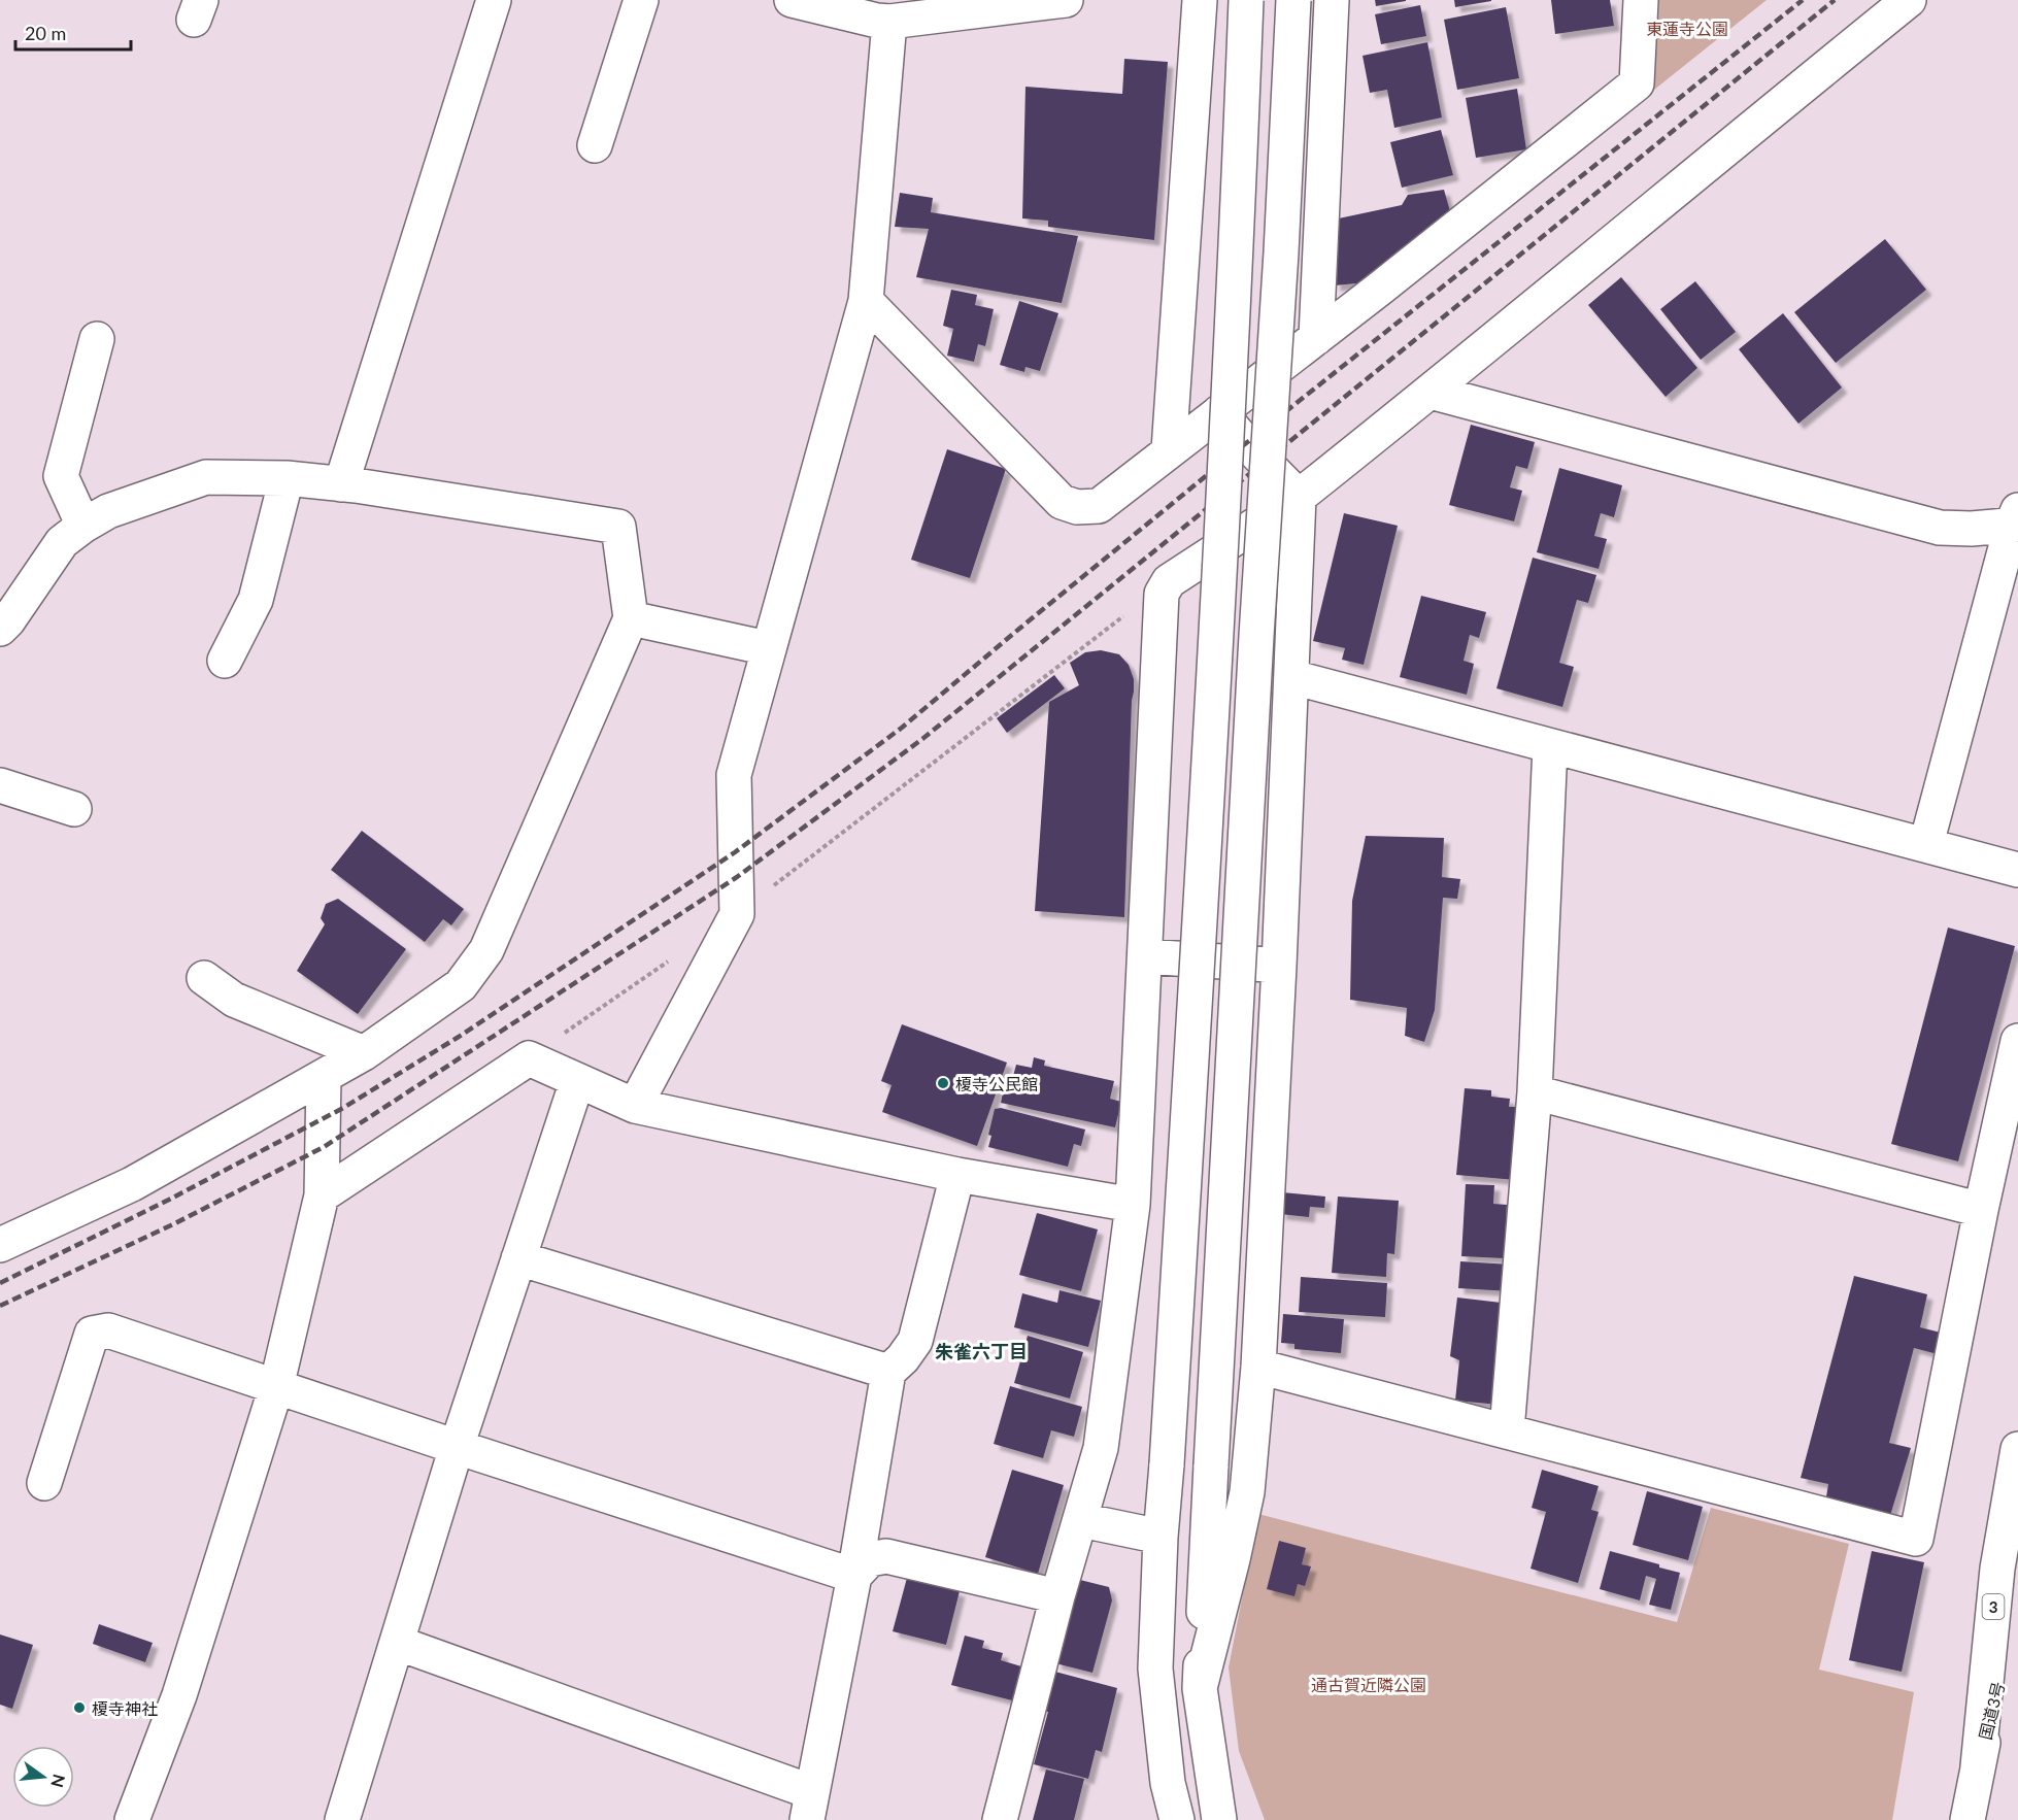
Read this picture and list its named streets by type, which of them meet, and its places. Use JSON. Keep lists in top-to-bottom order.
{
  "streets": {
    "main road": ["3", "国道3号"]
  },
  "crossings": [
    ["3", "国道3号"]
  ],
  "districts": ["朱雀六丁目"],
  "parks": ["東蓮寺公園", "通古賀近隣公園"],
  "places": ["榎寺公民館", "榎寺神社"],
  "scale_bar": "20 m",
  "north": "right"
}
